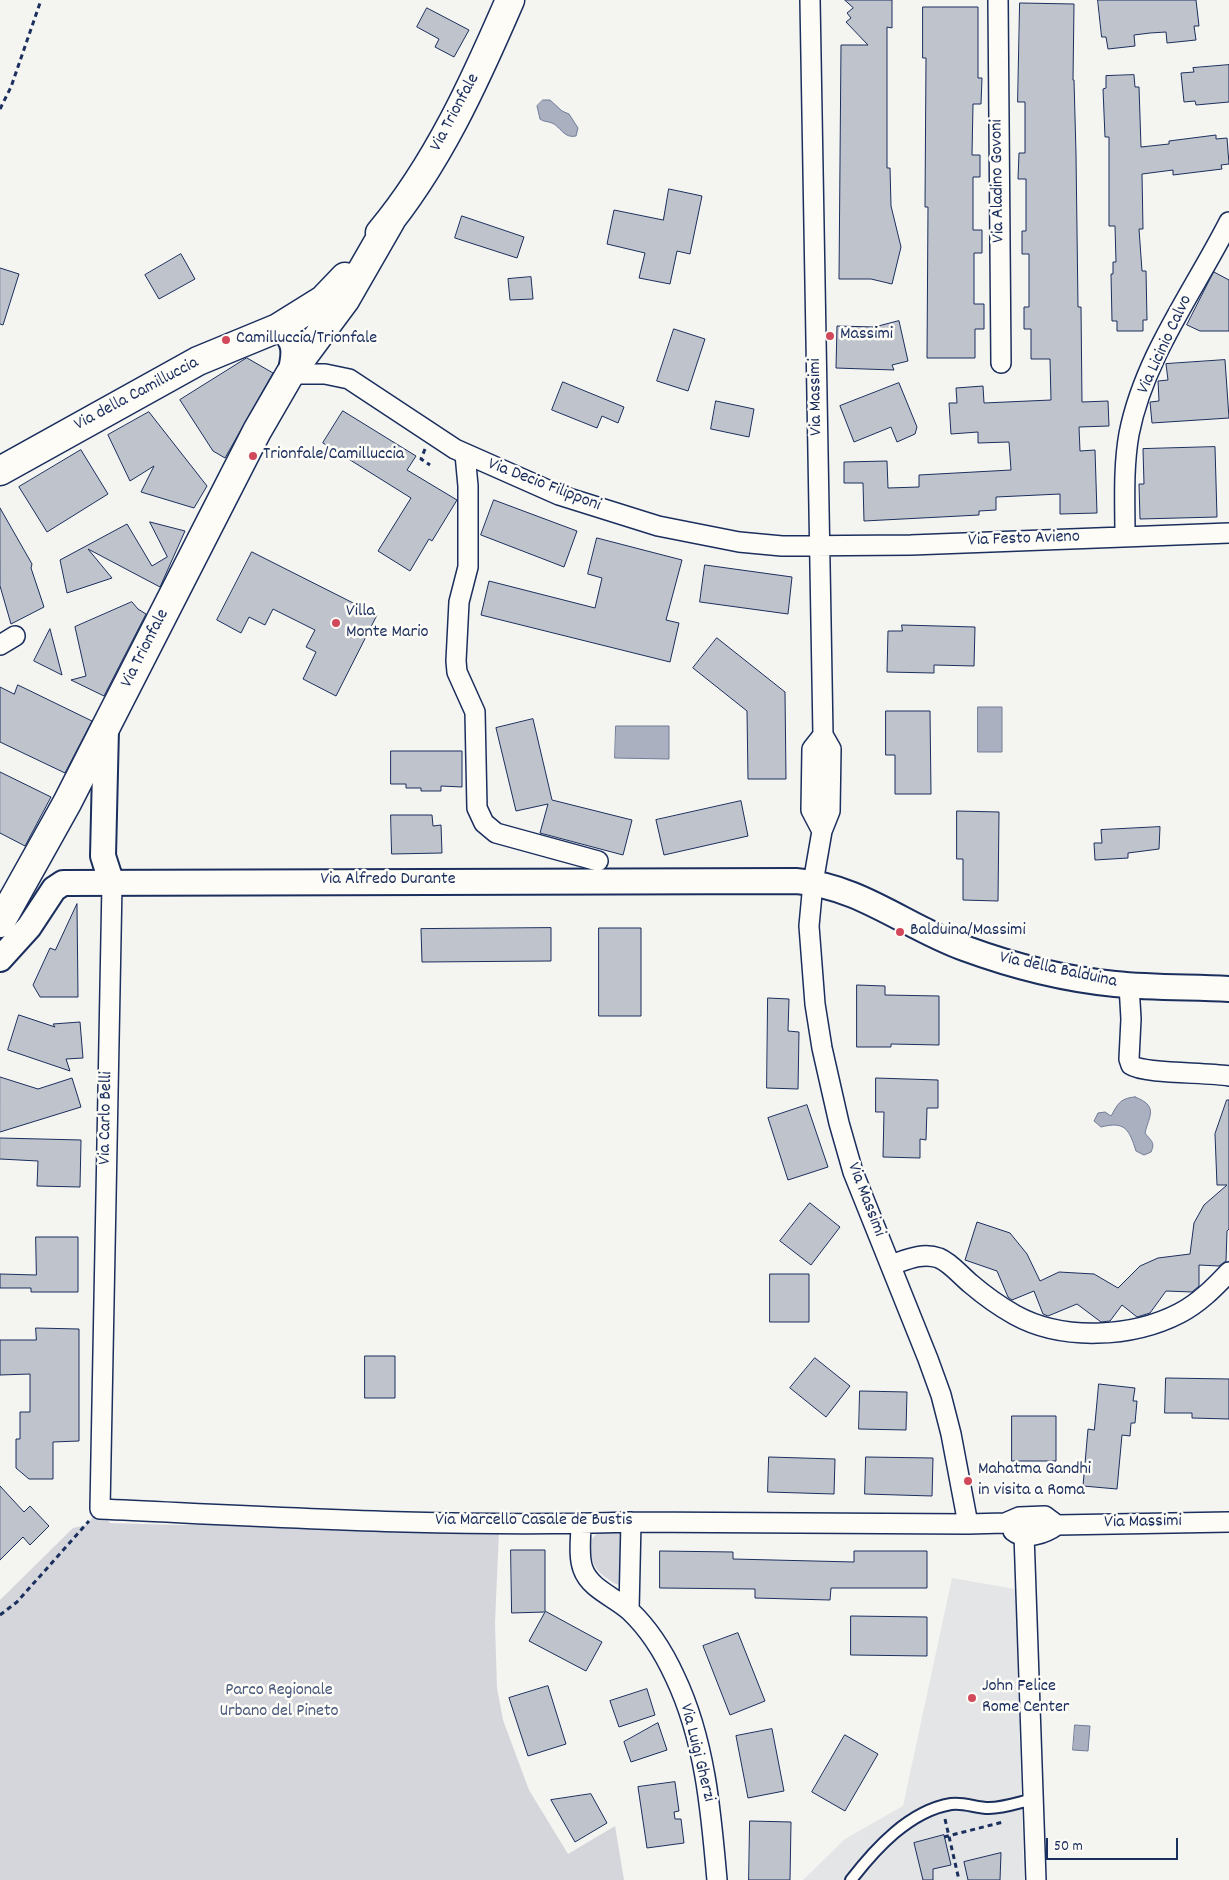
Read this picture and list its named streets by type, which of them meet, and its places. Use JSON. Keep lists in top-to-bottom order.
{
  "streets": {
    "main road": ["Via Trionfale", "Via della Camilluccia"],
    "street": [
      "Via Aladino Govoni",
      "Via Licinio Calvo",
      "Via Massimi",
      "Via Decio Filipponi",
      "Via Festo Avieno",
      "Via Alfredo Durante",
      "Via della Balduina",
      "Via Carlo Belli",
      "Via Marcello Casale de Bustis",
      "Via Luigi Gherzi"
    ]
  },
  "crossings": [
    ["Via Trionfale", "Via della Camilluccia"],
    ["Via Trionfale", "Via Decio Filipponi"],
    ["Via Trionfale", "Via Carlo Belli"],
    ["Via Licinio Calvo", "Via Festo Avieno"],
    ["Via Massimi", "Via Decio Filipponi"],
    ["Via Massimi", "Via Festo Avieno"],
    ["Via Massimi", "Via Alfredo Durante"],
    ["Via Massimi", "Via della Balduina"],
    ["Via Massimi", "Via Marcello Casale de Bustis"],
    ["Via Decio Filipponi", "Via Festo Avieno"],
    ["Via Alfredo Durante", "Via della Balduina"],
    ["Via Alfredo Durante", "Via Carlo Belli"],
    ["Via Carlo Belli", "Via Marcello Casale de Bustis"],
    ["Via Marcello Casale de Bustis", "Via Luigi Gherzi"]
  ],
  "parks": ["Parco Regionale Urbano del Pineto"],
  "places": [
    "Massimi",
    "Camilluccia/Trionfale",
    "Trionfale/Camilluccia",
    "Villa Monte Mario",
    "Balduina/Massimi",
    "Mahatma Gandhi in visita a Roma",
    "John Felice Rome Center"
  ],
  "scale_bar": "50 m"
}
